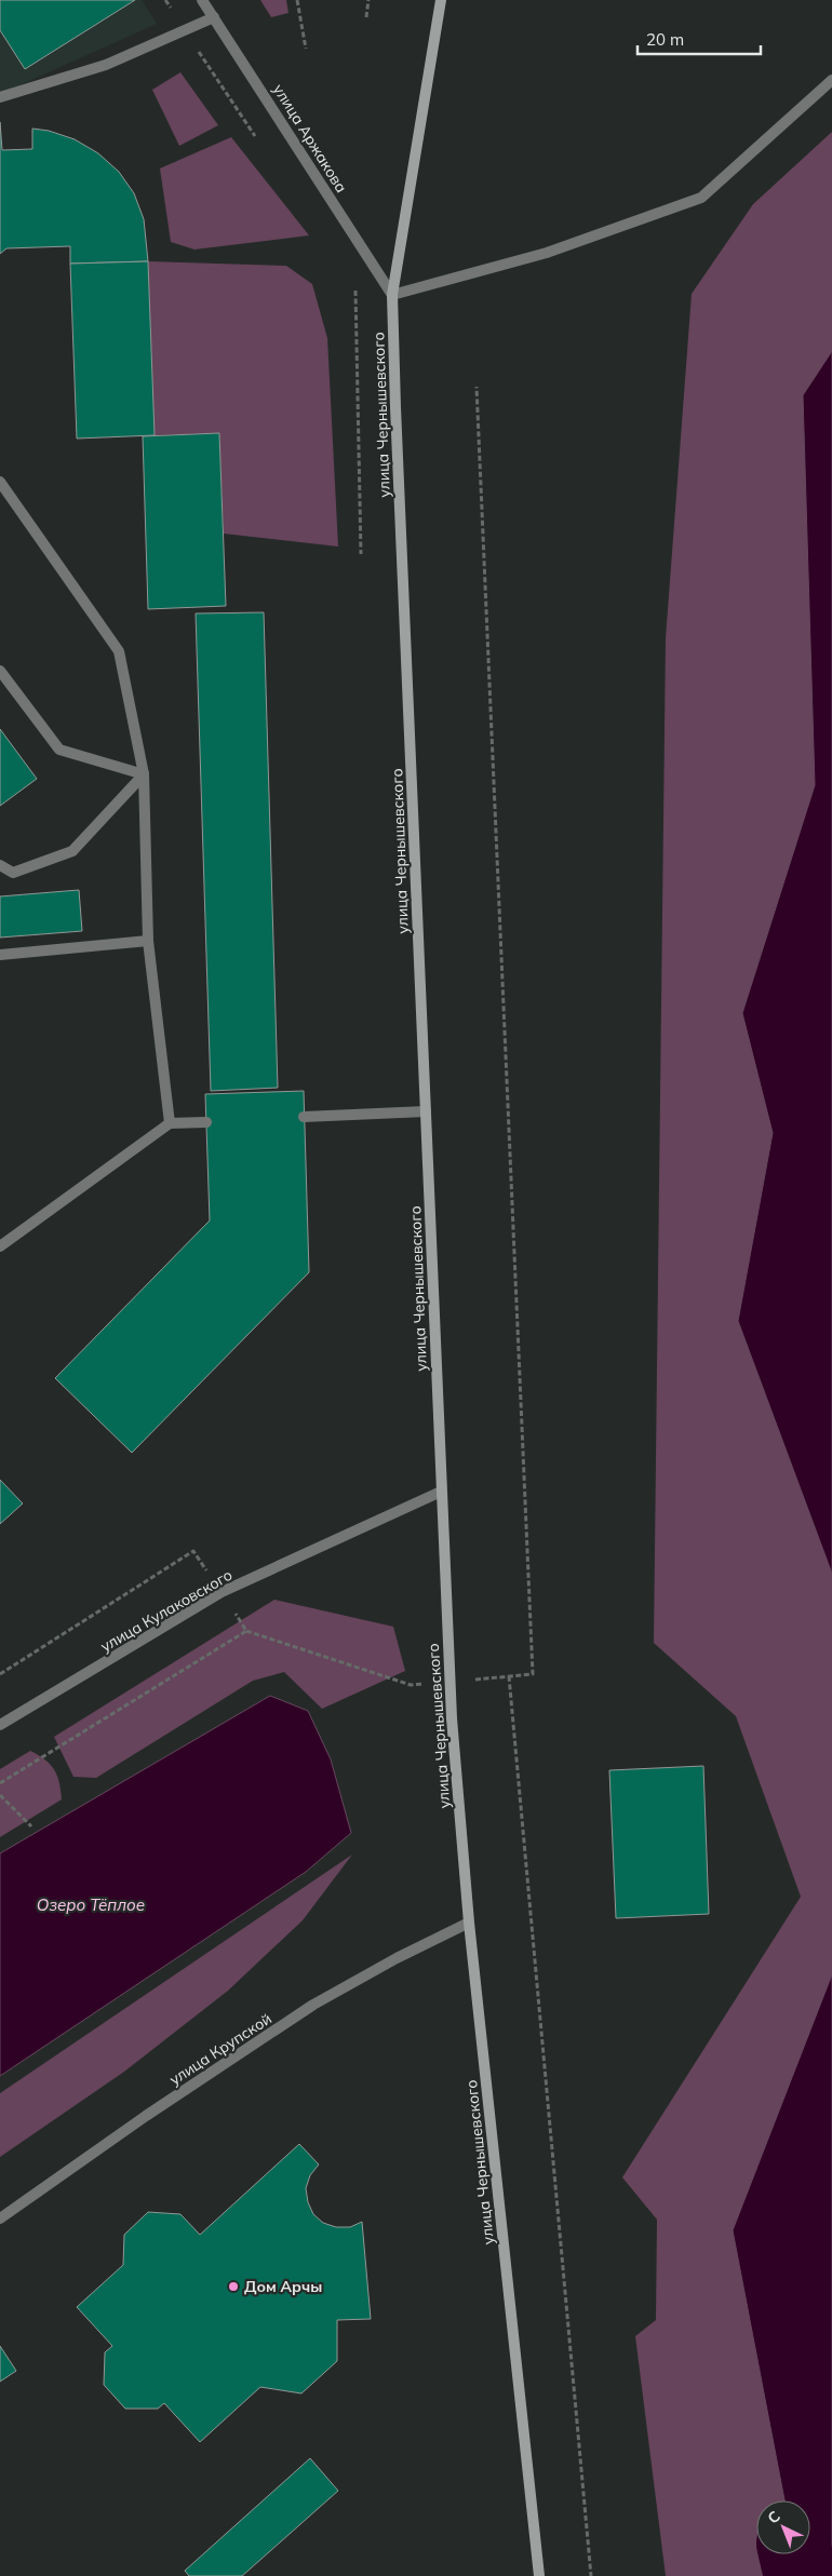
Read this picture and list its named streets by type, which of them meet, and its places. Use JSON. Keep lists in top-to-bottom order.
{
  "streets": {
    "main road": ["улица Чернышевского"],
    "street": ["улица Аржакова", "улица Кулаковского", "улица Крупской"]
  },
  "crossings": [
    ["улица Аржакова", "улица Чернышевского"],
    ["улица Чернышевского", "улица Кулаковского"],
    ["улица Чернышевского", "улица Крупской"]
  ],
  "water": ["Озеро Тёплое"],
  "places": ["Дом Арчы"],
  "scale_bar": "20 m",
  "north": "top left"
}
